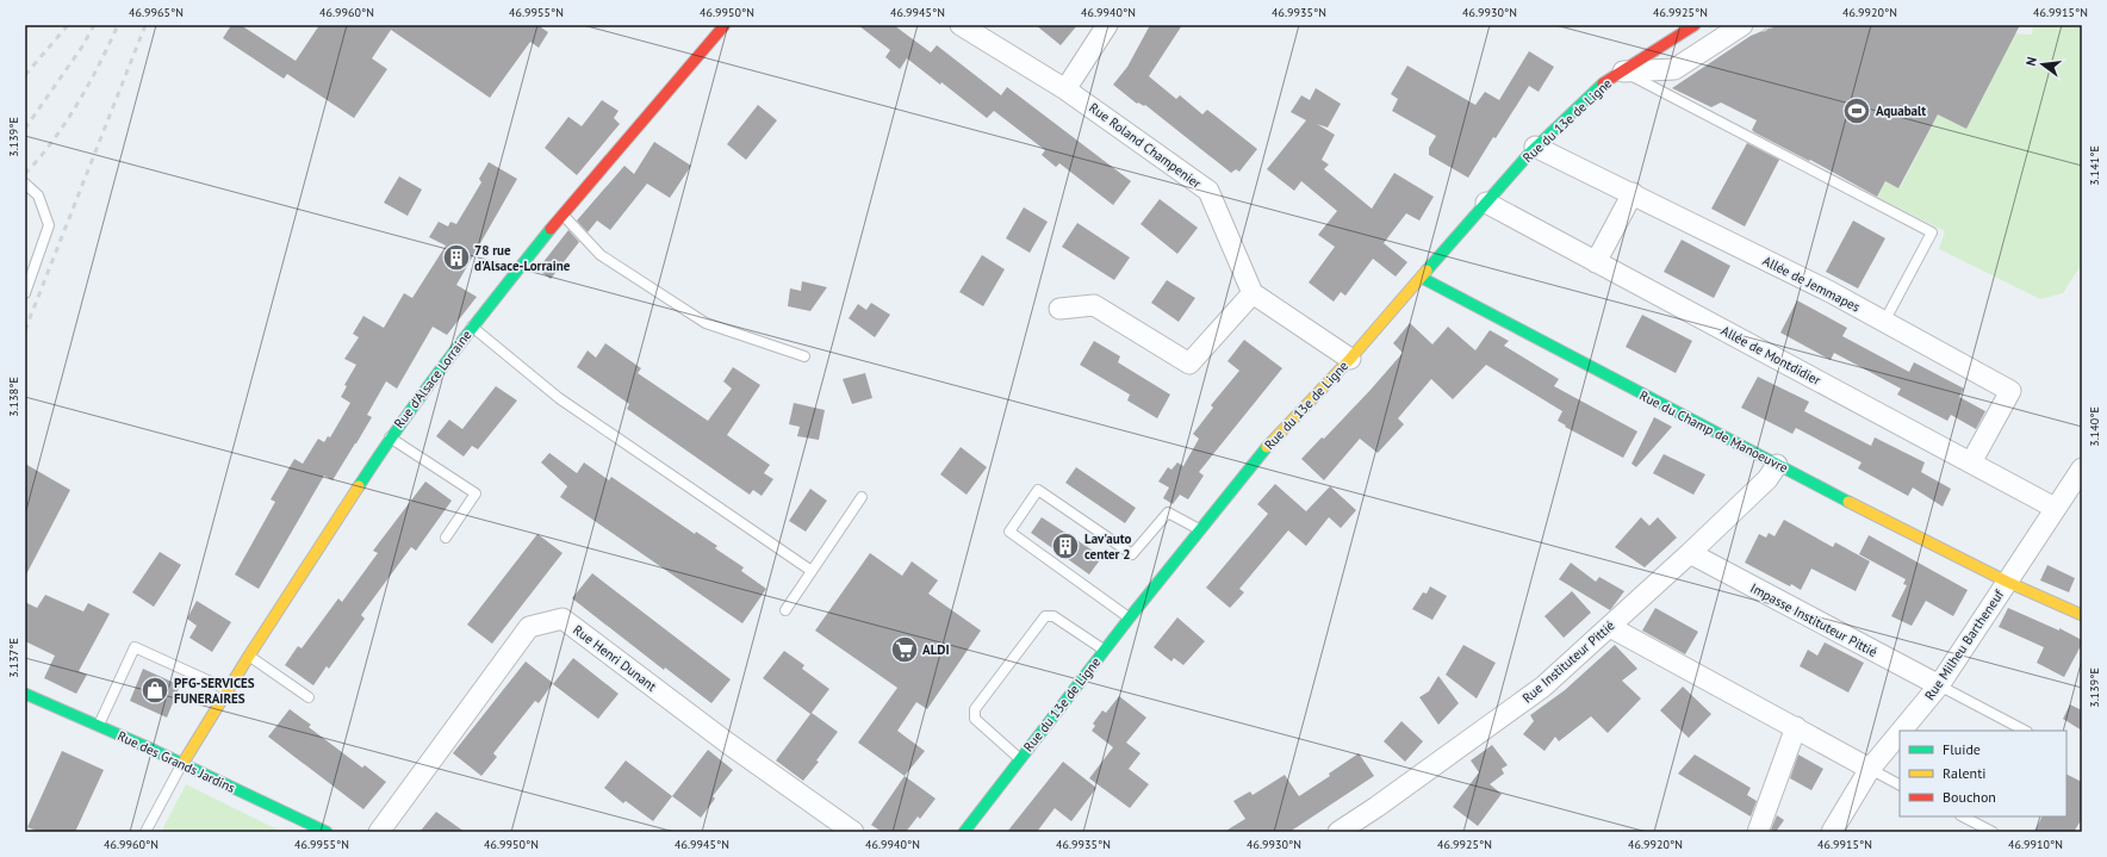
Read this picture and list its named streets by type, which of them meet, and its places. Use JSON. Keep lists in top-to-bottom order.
{
  "streets": {
    "street": [
      "Rue du 13e de Ligne",
      "Rue Roland Champenier",
      "Allée de Jemmapes",
      "Allée de Montdidier",
      "Rue d'Alsace Lorraine",
      "Rue du Champ de Manoeuvre",
      "Impasse Instituteur Pittié",
      "Rue Milheu Bartheneuf",
      "Rue Henri Dunant",
      "Rue Instituteur Pittié",
      "Rue des Grands Jardins"
    ]
  },
  "crossings": [
    ["Rue du 13e de Ligne", "Allée de Jemmapes"],
    ["Rue du 13e de Ligne", "Allée de Montdidier"],
    ["Rue du 13e de Ligne", "Rue du Champ de Manoeuvre"],
    ["Allée de Jemmapes", "Allée de Montdidier"],
    ["Allée de Montdidier", "Rue Milheu Bartheneuf"],
    ["Rue d'Alsace Lorraine", "Rue des Grands Jardins"],
    ["Rue du Champ de Manoeuvre", "Rue Milheu Bartheneuf"],
    ["Rue du Champ de Manoeuvre", "Rue Instituteur Pittié"],
    ["Impasse Instituteur Pittié", "Rue Milheu Bartheneuf"],
    ["Impasse Instituteur Pittié", "Rue Instituteur Pittié"]
  ],
  "places": {
    "sports": ["Aquabalt"],
    "building": ["78 rue d'Alsace-Lorraine", "Lav'auto center 2"],
    "supermarket": ["ALDI"],
    "shop": ["PFG-SERVICES FUNERAIRES"]
  },
  "legend": ["Fluide", "Ralenti", "Bouchon"],
  "north": "left",
  "coordinates": [
    "46.9965°N",
    "46.9960°N",
    "46.9955°N",
    "46.9950°N",
    "46.9945°N",
    "46.9940°N",
    "46.9935°N",
    "46.9930°N",
    "46.9925°N",
    "46.9920°N",
    "46.9915°N",
    "3.139°E",
    "3.141°E",
    "3.138°E",
    "3.140°E",
    "3.137°E",
    "46.9910°N"
  ]
}
